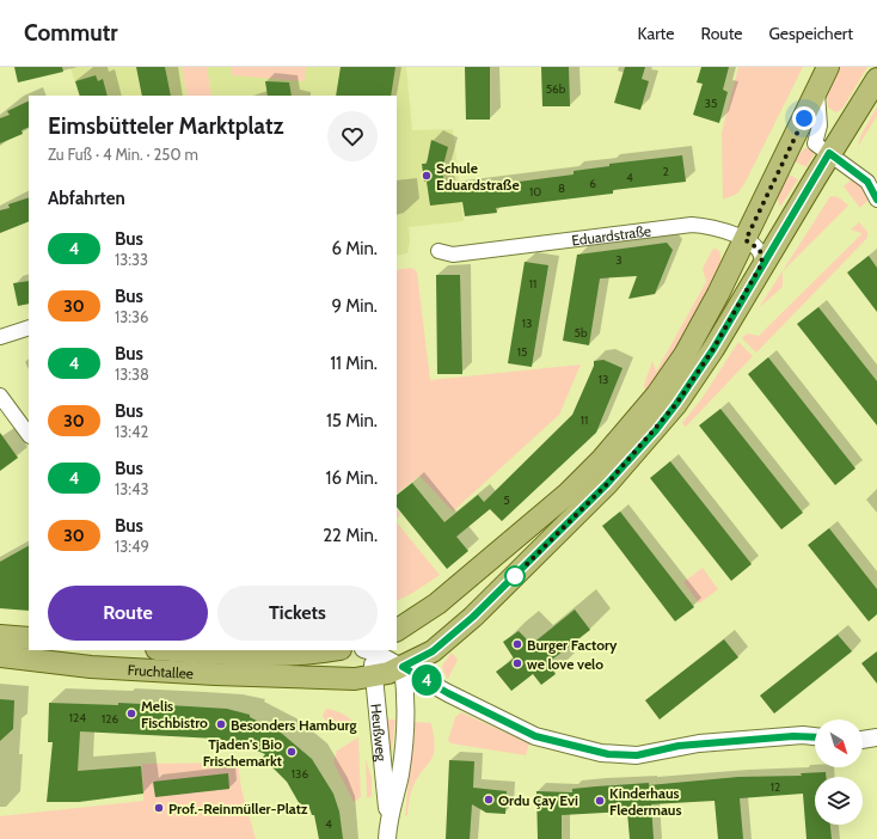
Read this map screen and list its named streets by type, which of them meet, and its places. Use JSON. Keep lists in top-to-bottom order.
{
  "streets": {
    "main road": ["Fruchtallee"],
    "street": ["Eduardstraße", "Heußweg"]
  },
  "crossings": [
    ["Eduardstraße", "Fruchtallee"],
    ["Fruchtallee", "Heußweg"]
  ],
  "places": [
    "Schule Eduardstraße",
    "Burger Factory",
    "we love velo",
    "Melis Fischbistro",
    "Besonders Hamburg",
    "Tjaden's Bio Frischemarkt",
    "Ordu Çay Evi",
    "Kinderhaus Fledermaus",
    "Prof.-Reinmüller-Platz"
  ],
  "lines": ["bus line 4"],
  "house_numbers": [
    "56b",
    "35",
    "2",
    "4",
    "6",
    "8",
    "10",
    "3",
    "11",
    "13",
    "5b",
    "15",
    "13",
    "11",
    "5",
    "124",
    "126",
    "136",
    "12",
    "4"
  ],
  "north": "bottom right",
  "page": {
    "header": "Commutr",
    "nav": ["Karte", "Route", "Gespeichert"],
    "on_map": "4",
    "heading": [
      ["Eimsbütteler Marktplatz", "Zu Fuß · 4 Min. · 250 m"],
      "Abfahrten"
    ],
    "list": [
      {
        "mark": "4",
        "name": "Bus",
        "note": "13:33",
        "value": "6 Min."
      },
      {
        "mark": "30",
        "name": "Bus",
        "note": "13:36",
        "value": "9 Min."
      },
      {
        "mark": "4",
        "name": "Bus",
        "note": "13:38",
        "value": "11 Min."
      },
      {
        "mark": "30",
        "name": "Bus",
        "note": "13:42",
        "value": "15 Min."
      },
      {
        "mark": "4",
        "name": "Bus",
        "note": "13:43",
        "value": "16 Min."
      },
      {
        "mark": "30",
        "name": "Bus",
        "note": "13:49",
        "value": "22 Min."
      }
    ],
    "buttons": ["Route", "Tickets"]
  }
}
